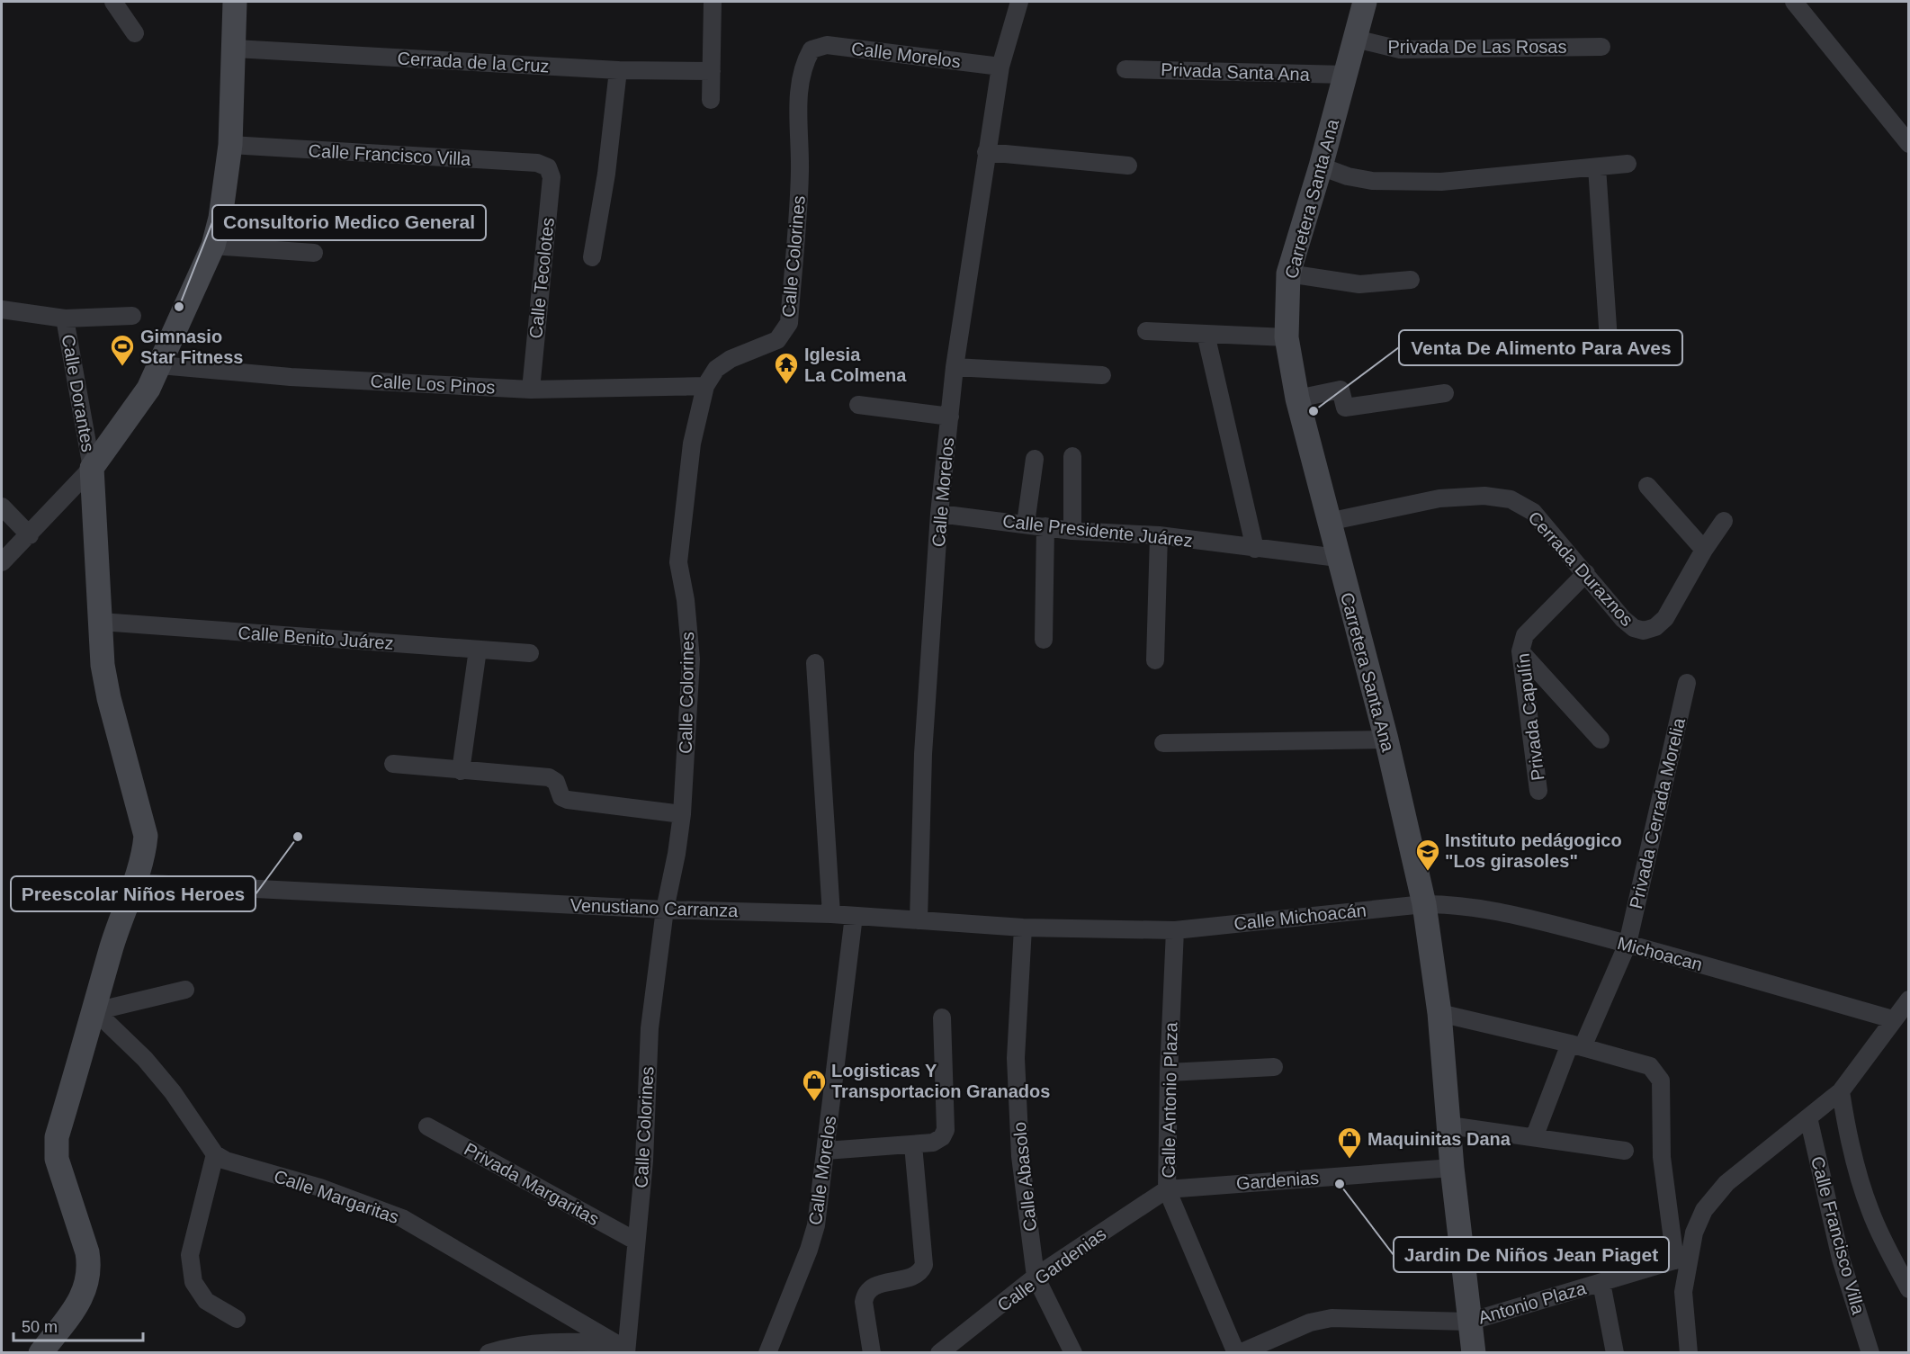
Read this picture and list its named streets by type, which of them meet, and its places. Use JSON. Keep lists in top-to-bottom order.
{
  "streets": {
    "street": [
      "Privada De Las Rosas",
      "Calle Morelos",
      "Cerrada de la Cruz",
      "Privada Santa Ana",
      "Calle Francisco Villa",
      "Carretera Santa Ana",
      "Calle Colorines",
      "Calle Tecolotes",
      "Calle Los Pinos",
      "Calle Dorantes",
      "Calle Presidente Juárez",
      "Cerrada Duraznos",
      "Calle Benito Juárez",
      "Privada Capulín",
      "Privada Cerrada Morelia",
      "Venustiano Carranza",
      "Calle Michoacán",
      "Michoacan",
      "Calle Antonio Plaza",
      "Calle Abasolo",
      "Gardenias",
      "Privada Margaritas",
      "Calle Margaritas",
      "Calle Gardenias",
      "Antonio Plaza"
    ]
  },
  "crossings": [
    ["Privada De Las Rosas", "Carretera Santa Ana"],
    ["Calle Morelos", "Calle Colorines"],
    ["Calle Morelos", "Calle Presidente Juárez"],
    ["Calle Morelos", "Venustiano Carranza"],
    ["Privada Santa Ana", "Carretera Santa Ana"],
    ["Calle Francisco Villa", "Calle Tecolotes"],
    ["Carretera Santa Ana", "Calle Presidente Juárez"],
    ["Carretera Santa Ana", "Cerrada Duraznos"],
    ["Carretera Santa Ana", "Calle Michoacán"],
    ["Carretera Santa Ana", "Michoacan"],
    ["Carretera Santa Ana", "Gardenias"],
    ["Carretera Santa Ana", "Antonio Plaza"],
    ["Calle Colorines", "Calle Los Pinos"],
    ["Calle Colorines", "Venustiano Carranza"],
    ["Calle Colorines", "Privada Margaritas"],
    ["Calle Colorines", "Calle Margaritas"],
    ["Calle Tecolotes", "Calle Los Pinos"],
    ["Cerrada Duraznos", "Privada Capulín"],
    ["Privada Cerrada Morelia", "Michoacan"],
    ["Venustiano Carranza", "Calle Michoacán"],
    ["Venustiano Carranza", "Calle Antonio Plaza"],
    ["Venustiano Carranza", "Calle Abasolo"],
    ["Calle Michoacán", "Michoacan"],
    ["Calle Michoacán", "Calle Antonio Plaza"],
    ["Calle Antonio Plaza", "Gardenias"],
    ["Calle Antonio Plaza", "Calle Gardenias"],
    ["Calle Antonio Plaza", "Antonio Plaza"],
    ["Calle Abasolo", "Calle Gardenias"],
    ["Gardenias", "Calle Gardenias"]
  ],
  "places": {
    "other": [
      "Consultorio Medico General",
      "Venta De Alimento Para Aves",
      "Preescolar Niños Heroes",
      "Jardin De Niños Jean Piaget"
    ],
    "sports": ["Gimnasio Star Fitness"],
    "temple": ["Iglesia La Colmena"],
    "school or university": ["Instituto pedágogico \"Los girasoles\""],
    "shop": ["Logisticas Y Transportacion Granados", "Maquinitas Dana"]
  },
  "scale_bar": "50 m"
}
